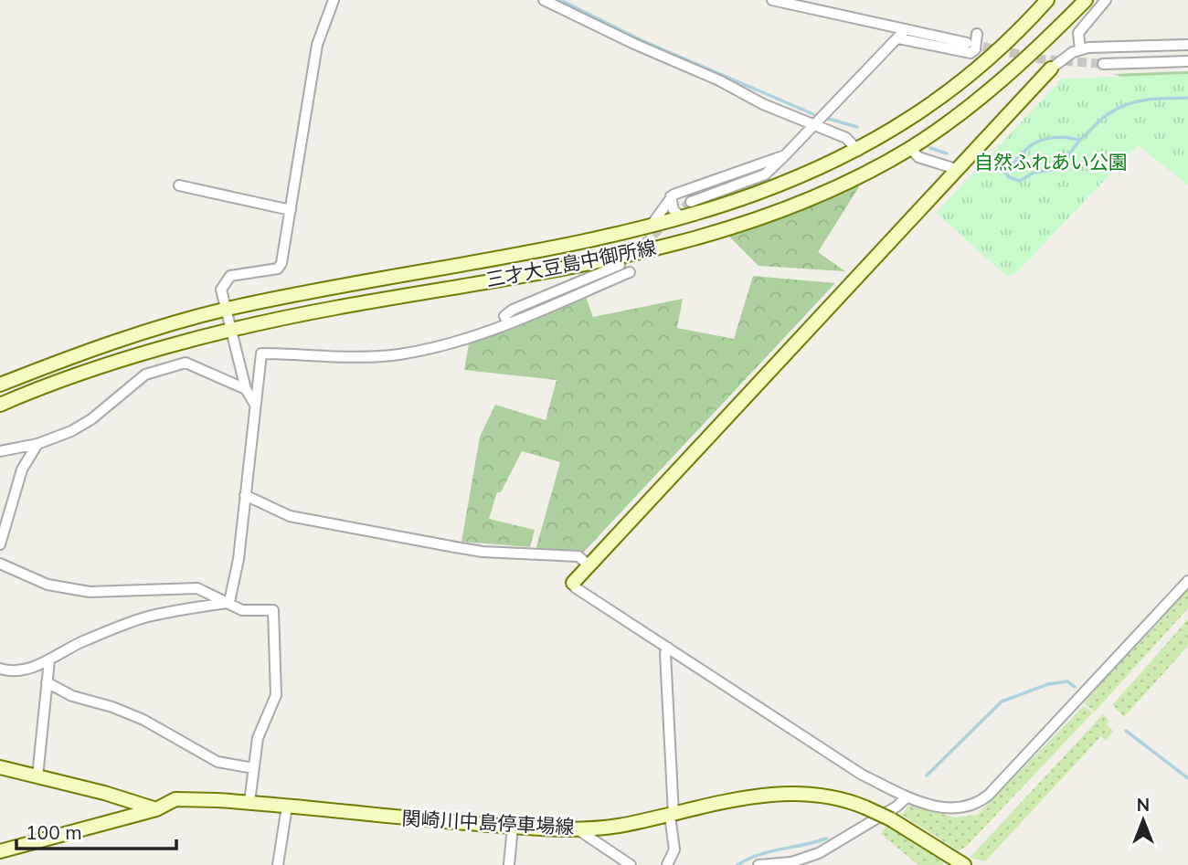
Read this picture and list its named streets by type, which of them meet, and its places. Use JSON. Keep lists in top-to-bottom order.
{
  "streets": {
    "main road": ["三才大豆島中御所線", "関崎川中島停車場線"]
  },
  "parks": ["自然ふれあい公園"],
  "scale_bar": "100 m",
  "north": "top"
}
